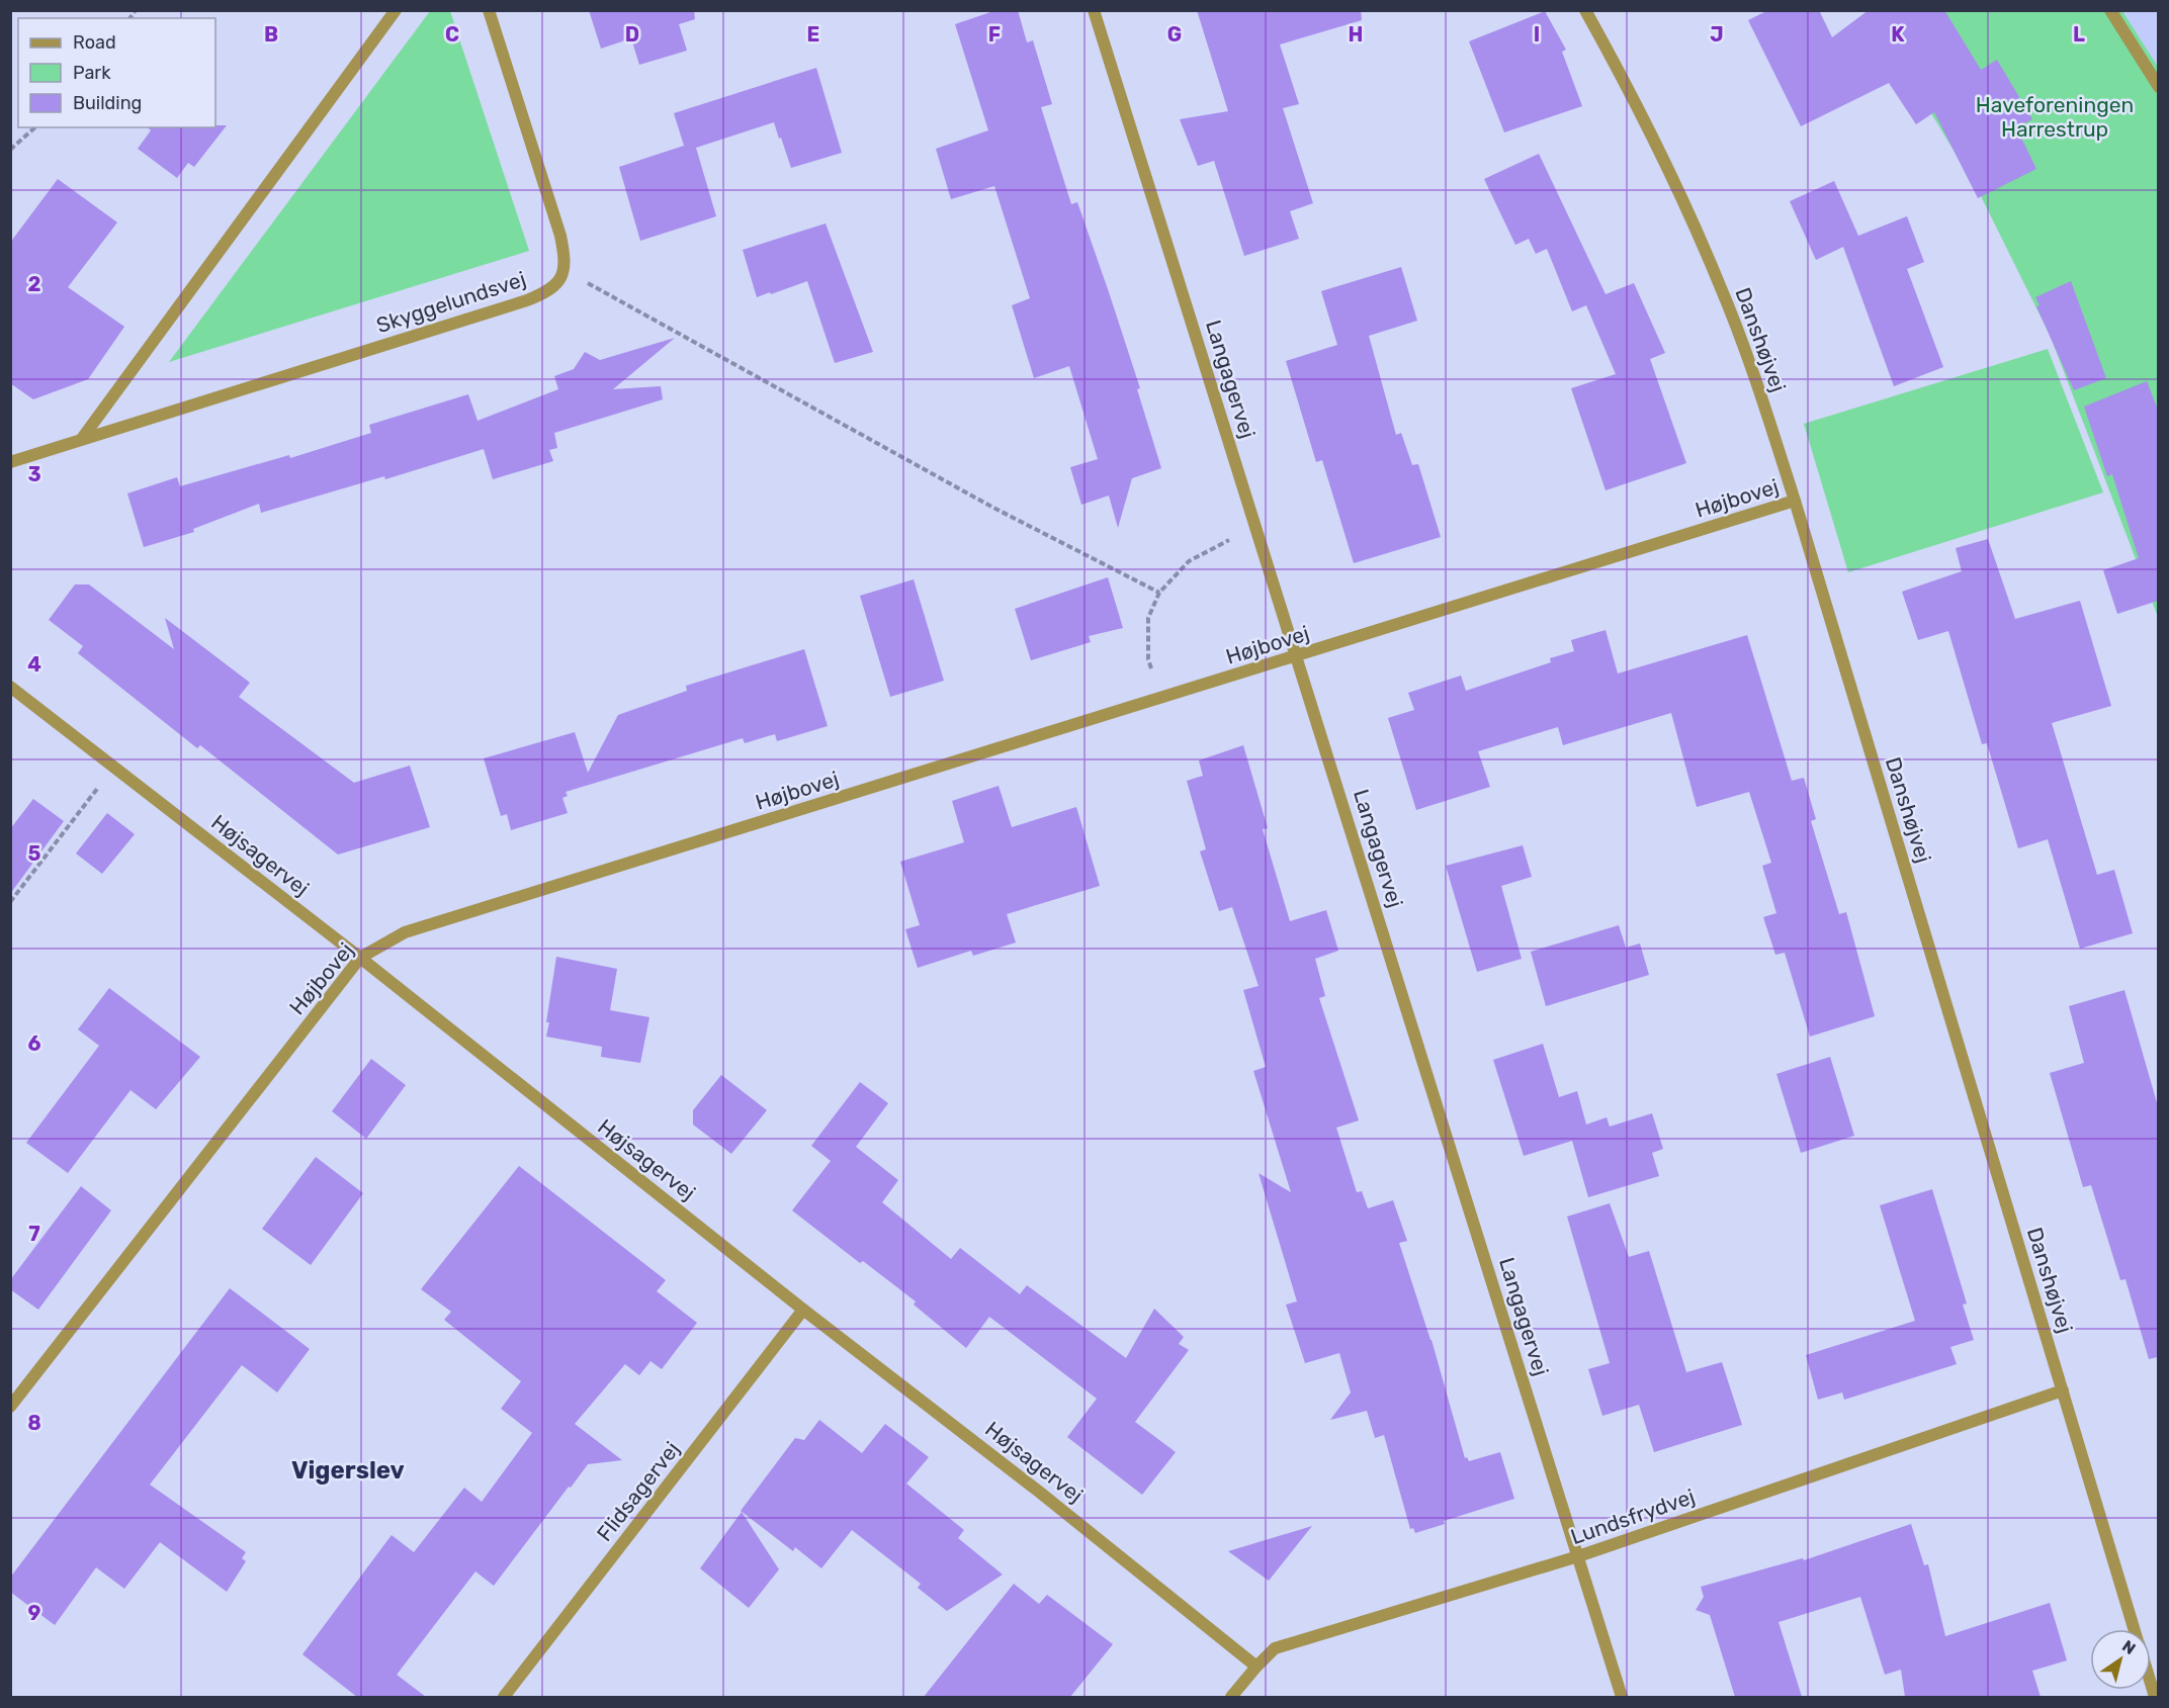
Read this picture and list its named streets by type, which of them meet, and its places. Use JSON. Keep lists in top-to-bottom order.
{
  "streets": {
    "street": [
      "Skyggelundsvej",
      "Danshøjvej",
      "Langagervej",
      "Højbovej",
      "Højsagervej",
      "Flidsagervej",
      "Lundsfrydvej"
    ]
  },
  "crossings": [
    ["Danshøjvej", "Højbovej"],
    ["Danshøjvej", "Lundsfrydvej"],
    ["Langagervej", "Højbovej"],
    ["Langagervej", "Lundsfrydvej"],
    ["Højbovej", "Højsagervej"],
    ["Højsagervej", "Flidsagervej"],
    ["Højsagervej", "Lundsfrydvej"]
  ],
  "districts": ["Vigerslev"],
  "parks": ["Haveforeningen Harrestrup"],
  "legend": ["Road", "Park", "Building"],
  "north": "top right",
  "grid": {
    "columns": [
      "B",
      "C",
      "D",
      "E",
      "F",
      "G",
      "H",
      "I",
      "J",
      "K",
      "L"
    ],
    "rows": [
      "2",
      "3",
      "4",
      "5",
      "6",
      "7",
      "8",
      "9"
    ]
  }
}
